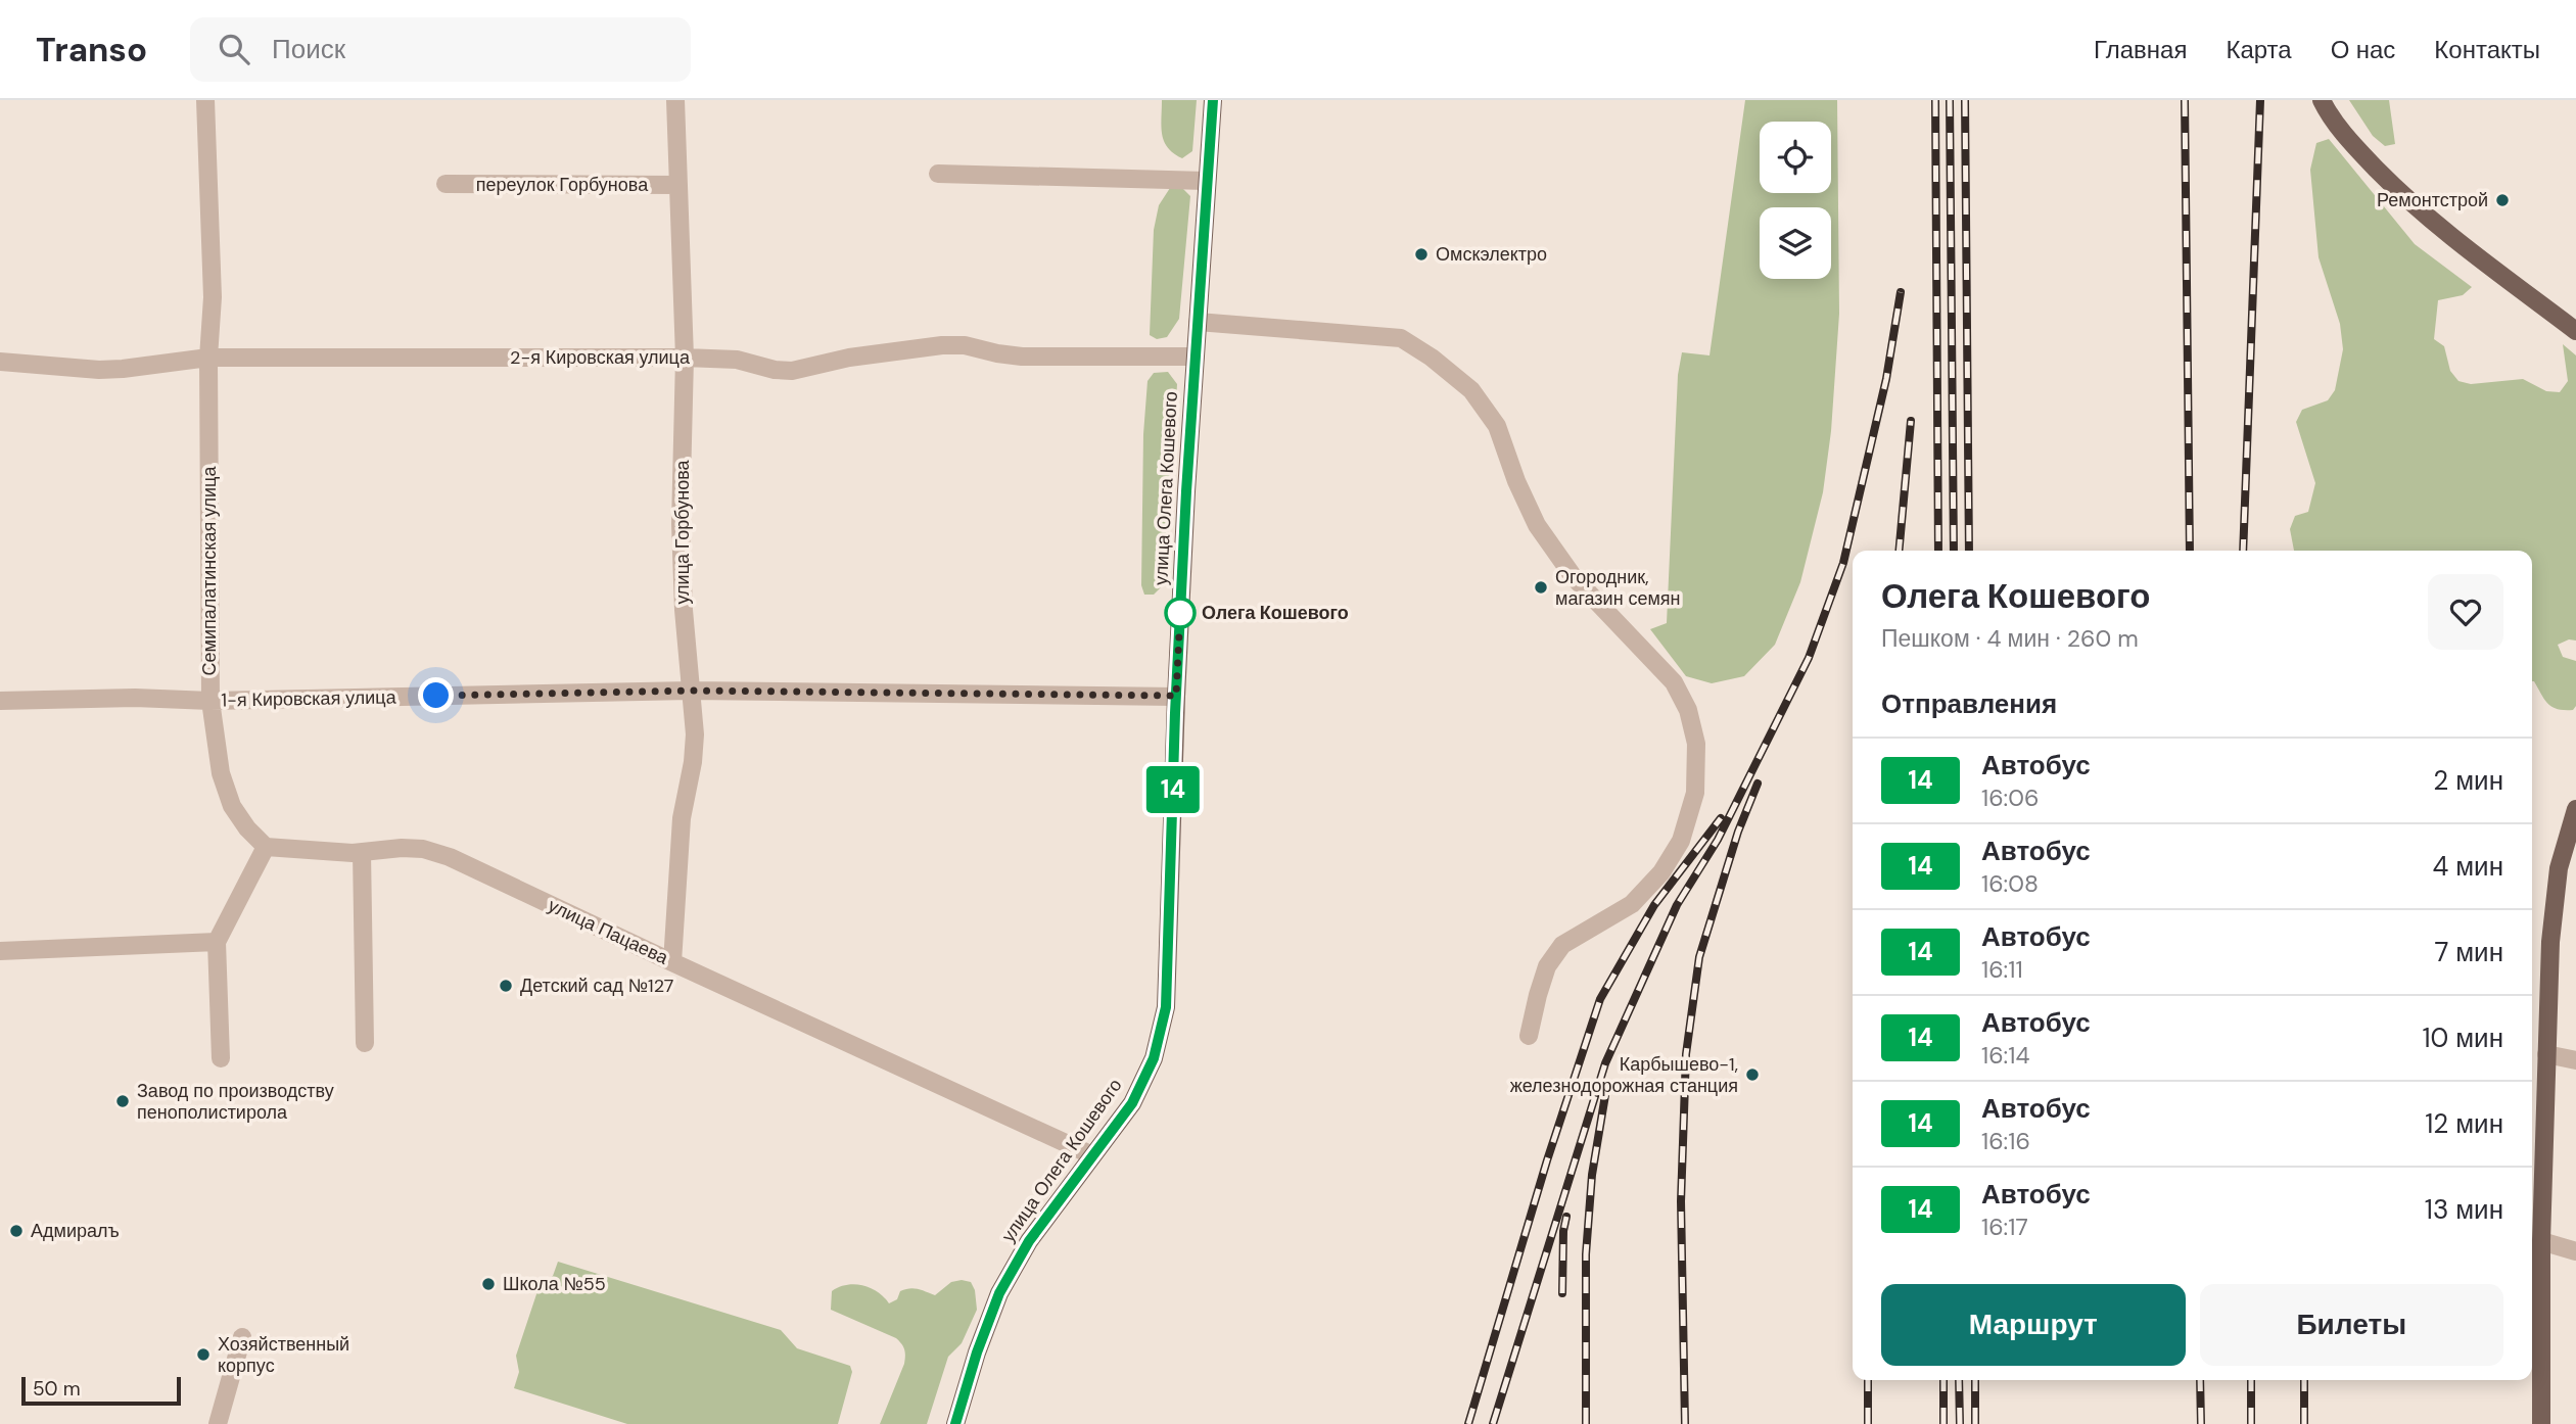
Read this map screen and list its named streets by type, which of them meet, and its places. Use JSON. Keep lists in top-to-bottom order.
{
  "streets": {
    "main road": ["улица Олега Кошевого"],
    "street": [
      "переулок Горбунова",
      "2-я Кировская улица",
      "улица Горбунова",
      "Семипалатинская улица",
      "1-я Кировская улица",
      "улица Пацаева"
    ]
  },
  "crossings": [
    ["переулок Горбунова", "улица Горбунова"],
    ["2-я Кировская улица", "улица Олега Кошевого"],
    ["2-я Кировская улица", "улица Горбунова"],
    ["2-я Кировская улица", "Семипалатинская улица"],
    ["улица Олега Кошевого", "1-я Кировская улица"],
    ["улица Олега Кошевого", "улица Пацаева"],
    ["улица Горбунова", "1-я Кировская улица"],
    ["улица Горбунова", "улица Пацаева"],
    ["Семипалатинская улица", "1-я Кировская улица"],
    ["Семипалатинская улица", "улица Пацаева"]
  ],
  "places": [
    "Ремонтстрой",
    "Омскэлектро",
    "Огородник, магазин семян",
    "Олега Кошевого",
    "Детский сад №127",
    "Карбышево-1, железнодорожная станция",
    "Завод по производству пенополистирола",
    "Адмиралъ",
    "Школа №55",
    "Хозяйственный корпус"
  ],
  "lines": ["bus line 14"],
  "scale_bar": "50 m",
  "page": {
    "header": "Transo",
    "search": "Поиск",
    "nav": [
      "Главная",
      "Карта",
      "О нас",
      "Контакты"
    ],
    "on_map": "14",
    "heading": [
      ["Олега Кошевого", "Пешком · 4 мин · 260 m"],
      "Отправления"
    ],
    "list": [
      {
        "mark": "14",
        "name": "Автобус",
        "note": "16:06",
        "value": "2 мин"
      },
      {
        "mark": "14",
        "name": "Автобус",
        "note": "16:08",
        "value": "4 мин"
      },
      {
        "mark": "14",
        "name": "Автобус",
        "note": "16:11",
        "value": "7 мин"
      },
      {
        "mark": "14",
        "name": "Автобус",
        "note": "16:14",
        "value": "10 мин"
      },
      {
        "mark": "14",
        "name": "Автобус",
        "note": "16:16",
        "value": "12 мин"
      },
      {
        "mark": "14",
        "name": "Автобус",
        "note": "16:17",
        "value": "13 мин"
      }
    ],
    "buttons": ["Маршрут", "Билеты"],
    "scale": "50 m"
  }
}
